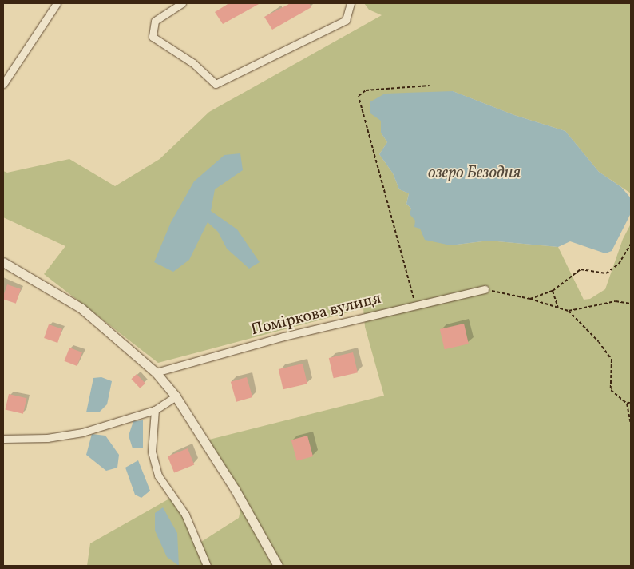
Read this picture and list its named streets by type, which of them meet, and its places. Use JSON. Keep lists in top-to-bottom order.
{
  "streets": {
    "street": ["Поміркова вулиця"]
  },
  "water": ["озеро Безодня"]
}
